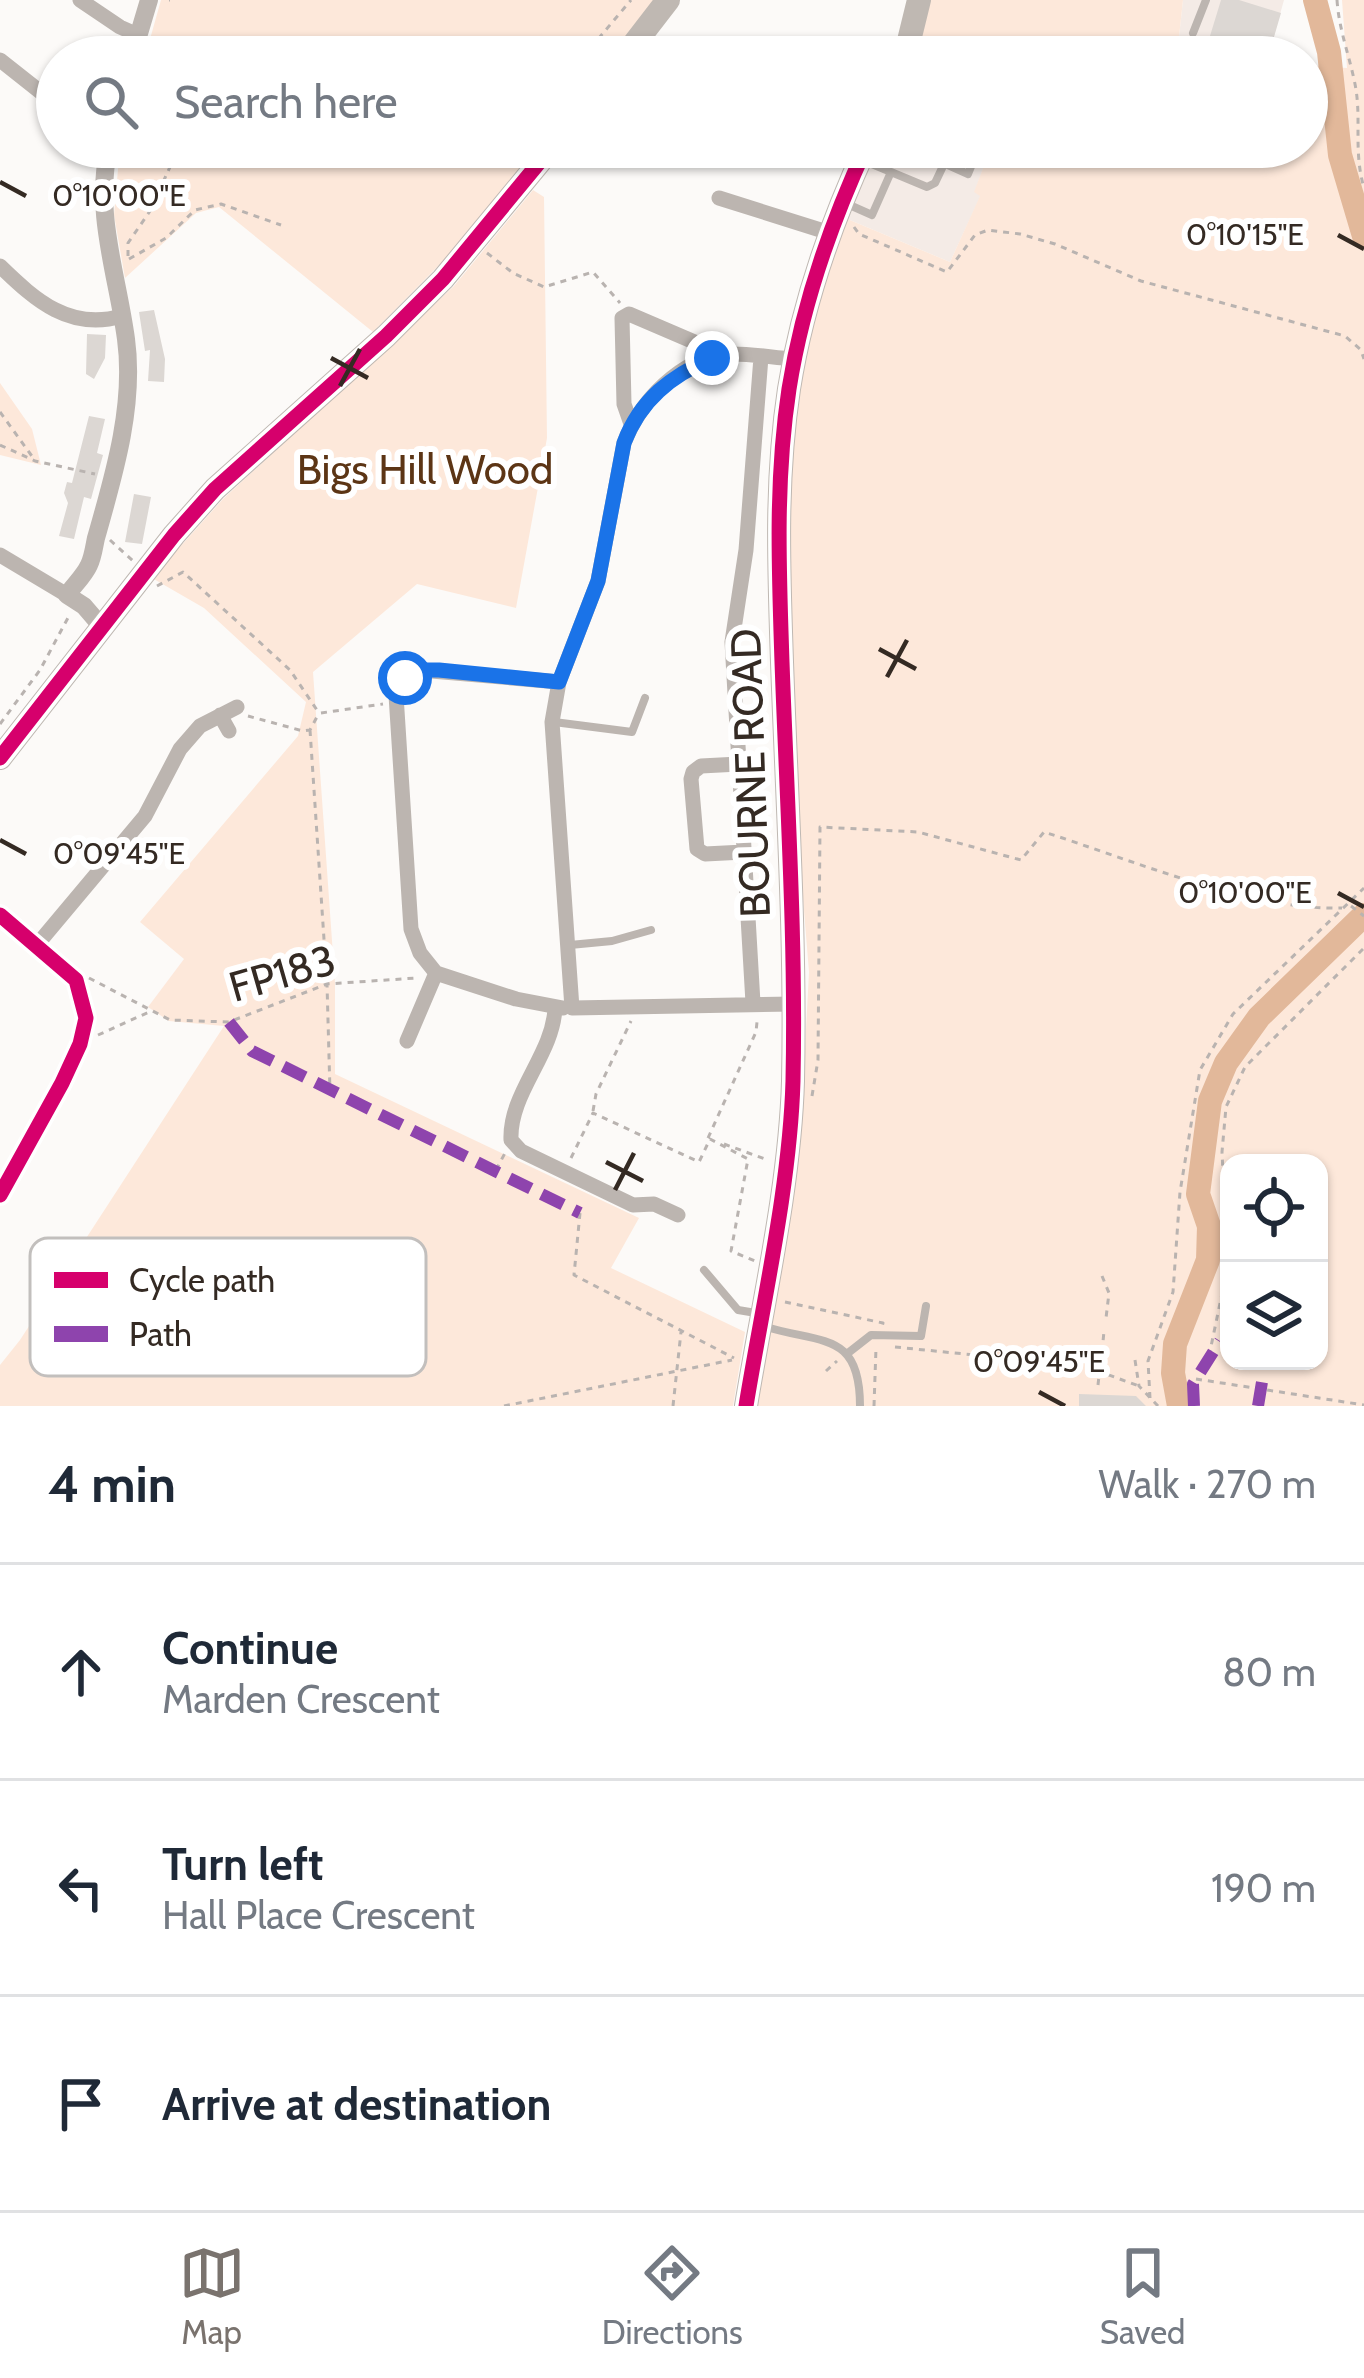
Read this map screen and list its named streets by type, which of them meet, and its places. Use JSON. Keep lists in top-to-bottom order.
{
  "streets": {
    "main road": ["BOURNE ROAD"],
    "path": ["FP183"]
  },
  "parks": ["Bigs Hill Wood"],
  "legend": ["Cycle path", "Path"],
  "page": {
    "search": "Search here",
    "heading": ["4 min", "Walk · 270 m"],
    "list": [
      ["Continue", "Marden Crescent", "80 m"],
      ["Turn left", "Hall Place Crescent", "190 m"],
      "Arrive at destination"
    ],
    "nav": ["Map", "Directions", "Saved"]
  },
  "coordinates": ["0°10'00\"E", "0°10'15\"E", "0°09'45\"E"]
}
